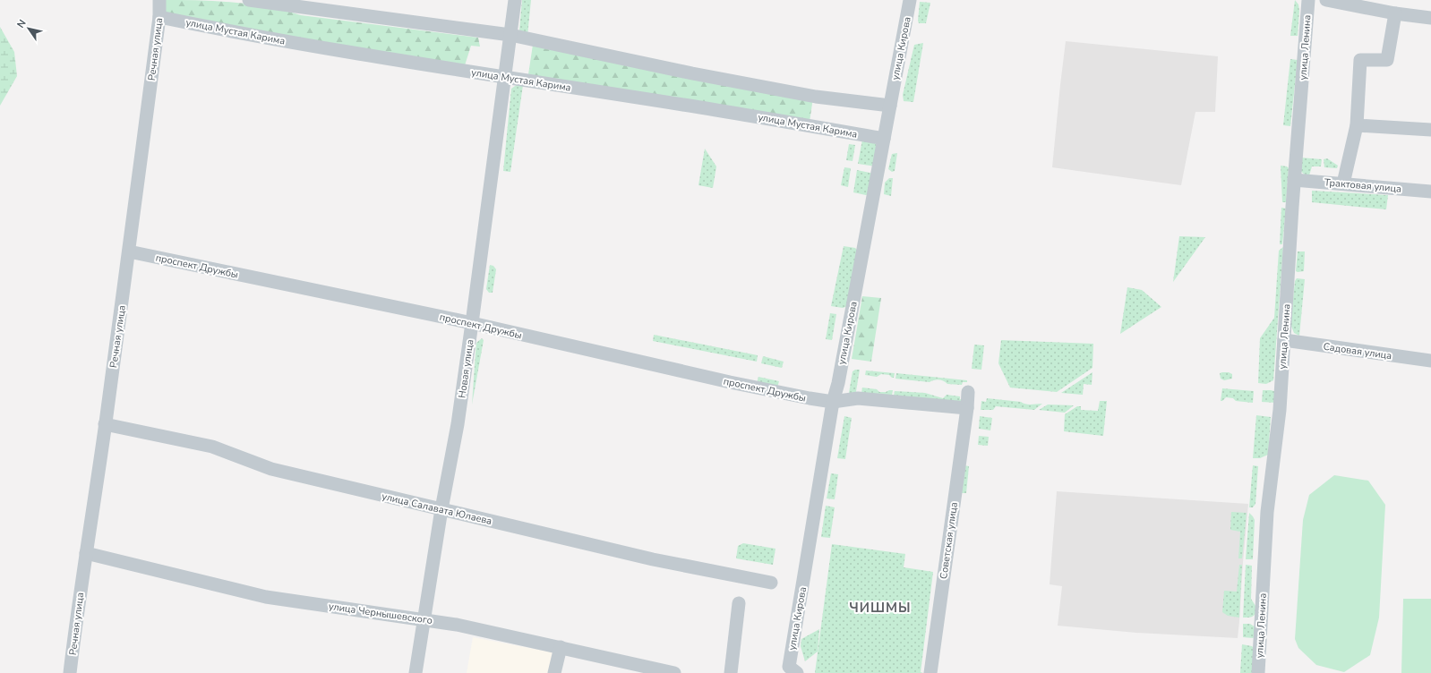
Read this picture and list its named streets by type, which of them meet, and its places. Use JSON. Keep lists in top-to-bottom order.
{
  "streets": {
    "street": [
      "улица Мустая Карима",
      "улица Ленина",
      "улица Кирова",
      "Речная улица",
      "Трактовая улица",
      "проспект Дружбы",
      "Садовая улица",
      "Новая улица",
      "улица Салавата Юлаева",
      "Советская улица",
      "улица Чернышевского"
    ]
  },
  "crossings": [
    ["улица Мустая Карима", "улица Кирова"],
    ["улица Мустая Карима", "Речная улица"],
    ["улица Мустая Карима", "Новая улица"],
    ["улица Ленина", "Трактовая улица"],
    ["улица Ленина", "Садовая улица"],
    ["улица Кирова", "проспект Дружбы"],
    ["Речная улица", "проспект Дружбы"],
    ["Речная улица", "улица Салавата Юлаева"],
    ["Речная улица", "улица Чернышевского"],
    ["проспект Дружбы", "Новая улица"],
    ["проспект Дружбы", "Советская улица"],
    ["Новая улица", "улица Салавата Юлаева"],
    ["Новая улица", "улица Чернышевского"]
  ],
  "districts": ["ЧИШМЫ"],
  "north": "top left"
}
